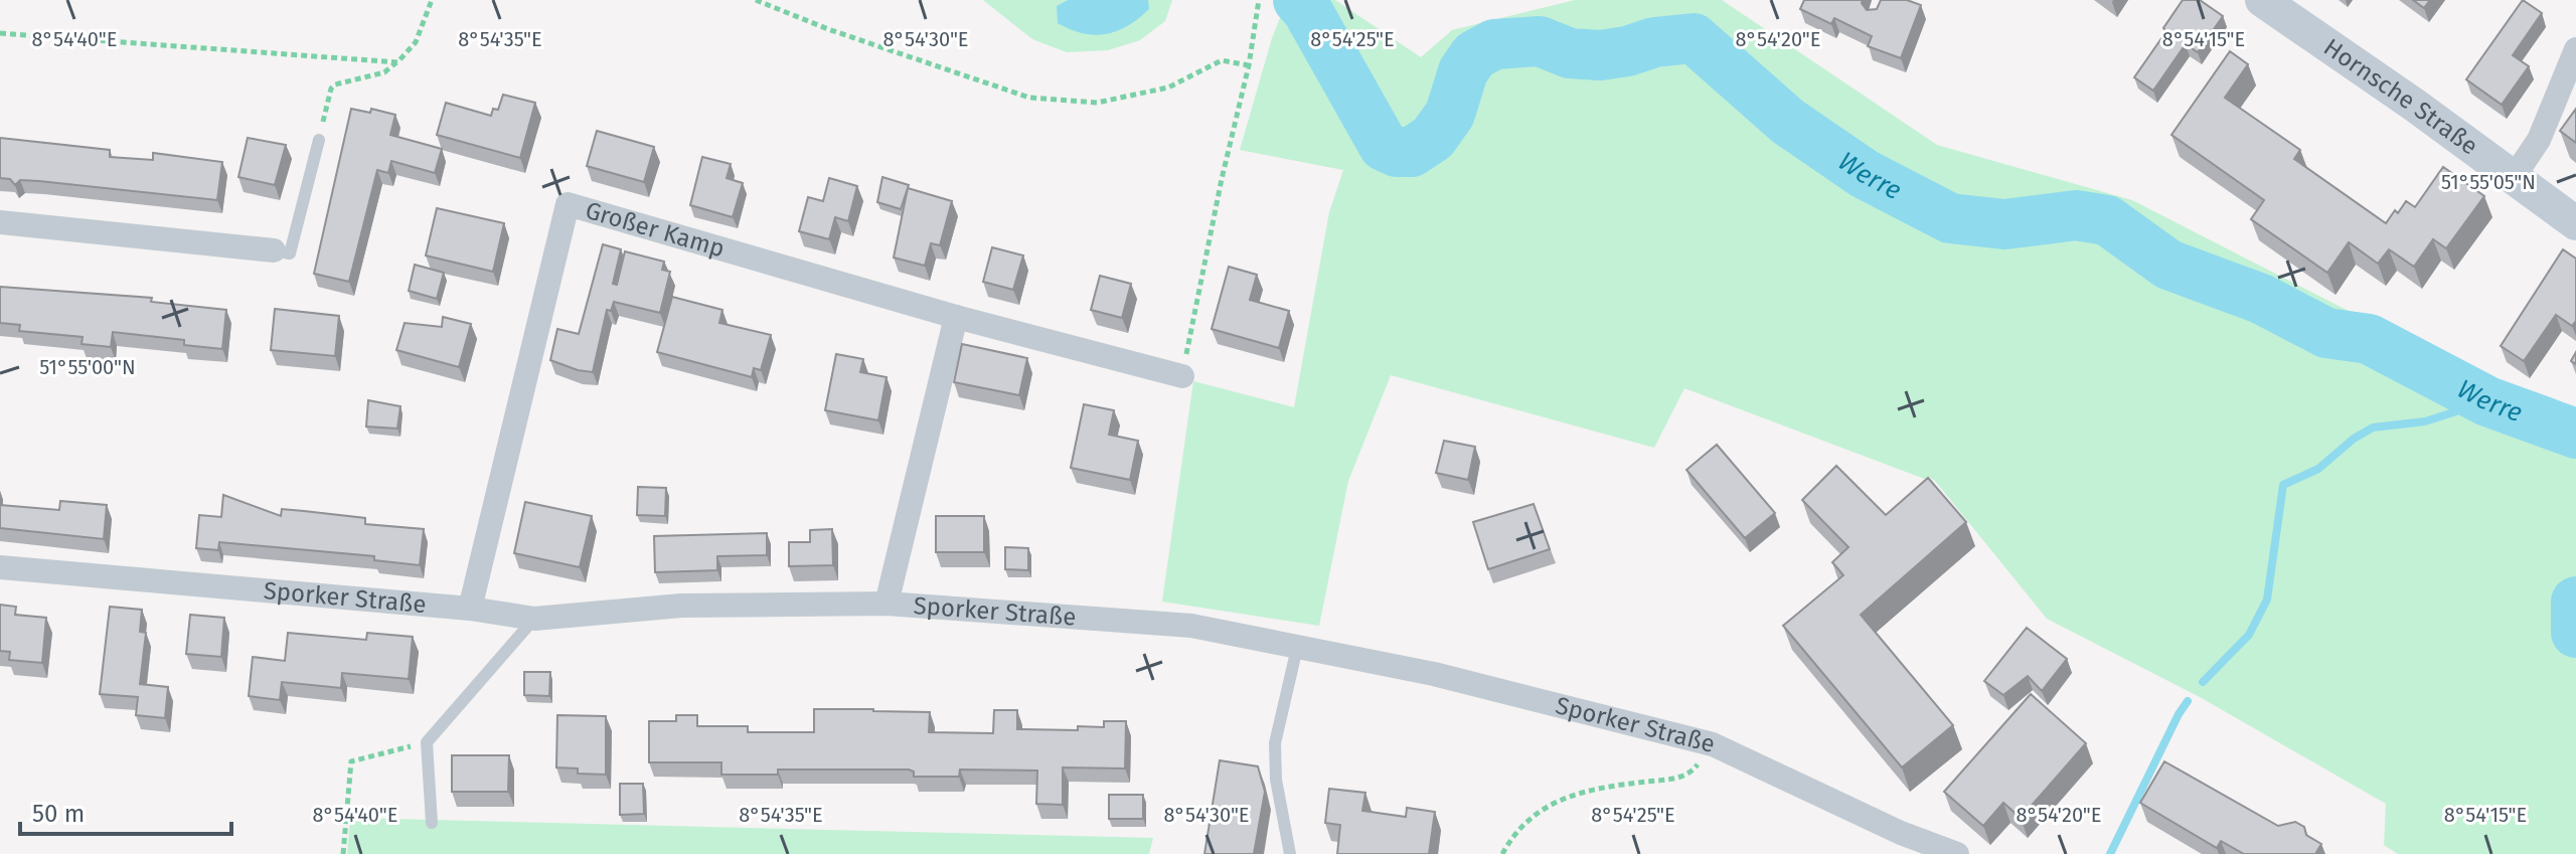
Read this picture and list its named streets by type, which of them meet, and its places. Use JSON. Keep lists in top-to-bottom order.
{
  "streets": {
    "main road": ["Hornsche Straße"],
    "street": ["Großer Kamp", "Sporker Straße"]
  },
  "crossings": [
    ["Großer Kamp", "Sporker Straße"]
  ],
  "water": ["Werre"],
  "scale_bar": "50 m",
  "coordinates": [
    "8°54'40\"E",
    "8°54'35\"E",
    "8°54'25\"E",
    "8°54'30\"E",
    "8°54'20\"E",
    "8°54'15\"E",
    "51°55'05\"N",
    "51°55'00\"N"
  ]
}
